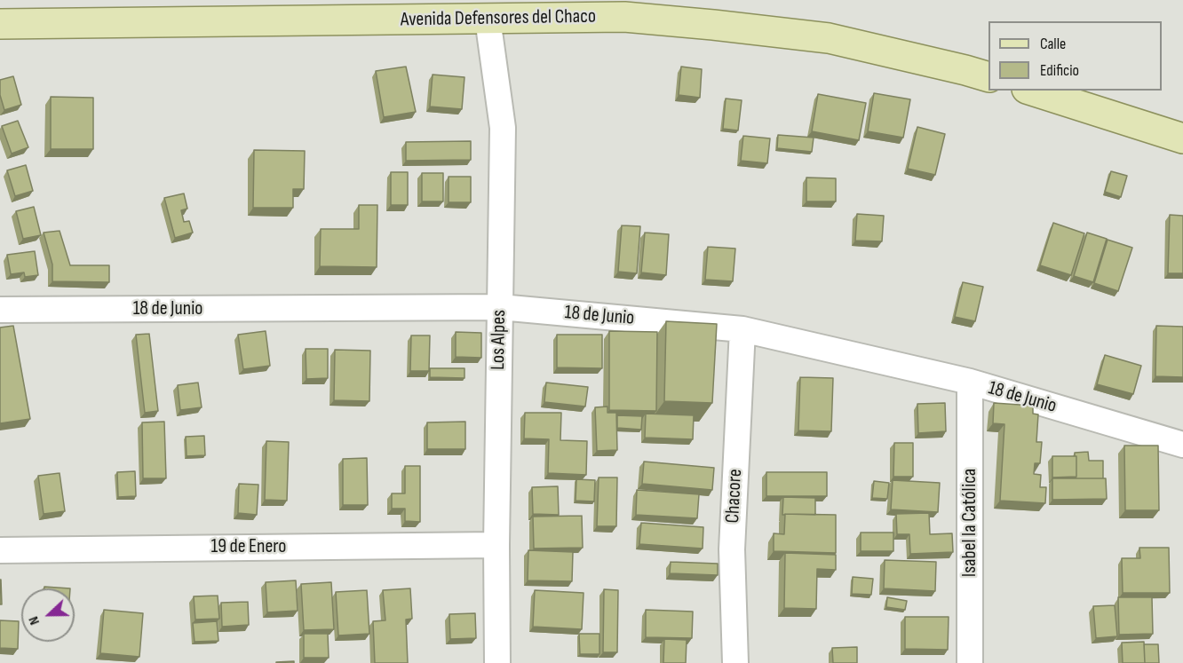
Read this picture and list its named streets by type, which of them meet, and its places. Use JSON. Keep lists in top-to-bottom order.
{
  "streets": {
    "main road": ["Avenida Defensores del Chaco"],
    "street": [
      "18 de Junio",
      "Los Alpes",
      "Chacore",
      "Isabel la Católica",
      "19 de Enero"
    ]
  },
  "crossings": [
    ["Avenida Defensores del Chaco", "Los Alpes"],
    ["18 de Junio", "Los Alpes"],
    ["18 de Junio", "Chacore"],
    ["18 de Junio", "Isabel la Católica"],
    ["Los Alpes", "19 de Enero"]
  ],
  "legend": ["Calle", "Edificio"],
  "north": "left"
}
